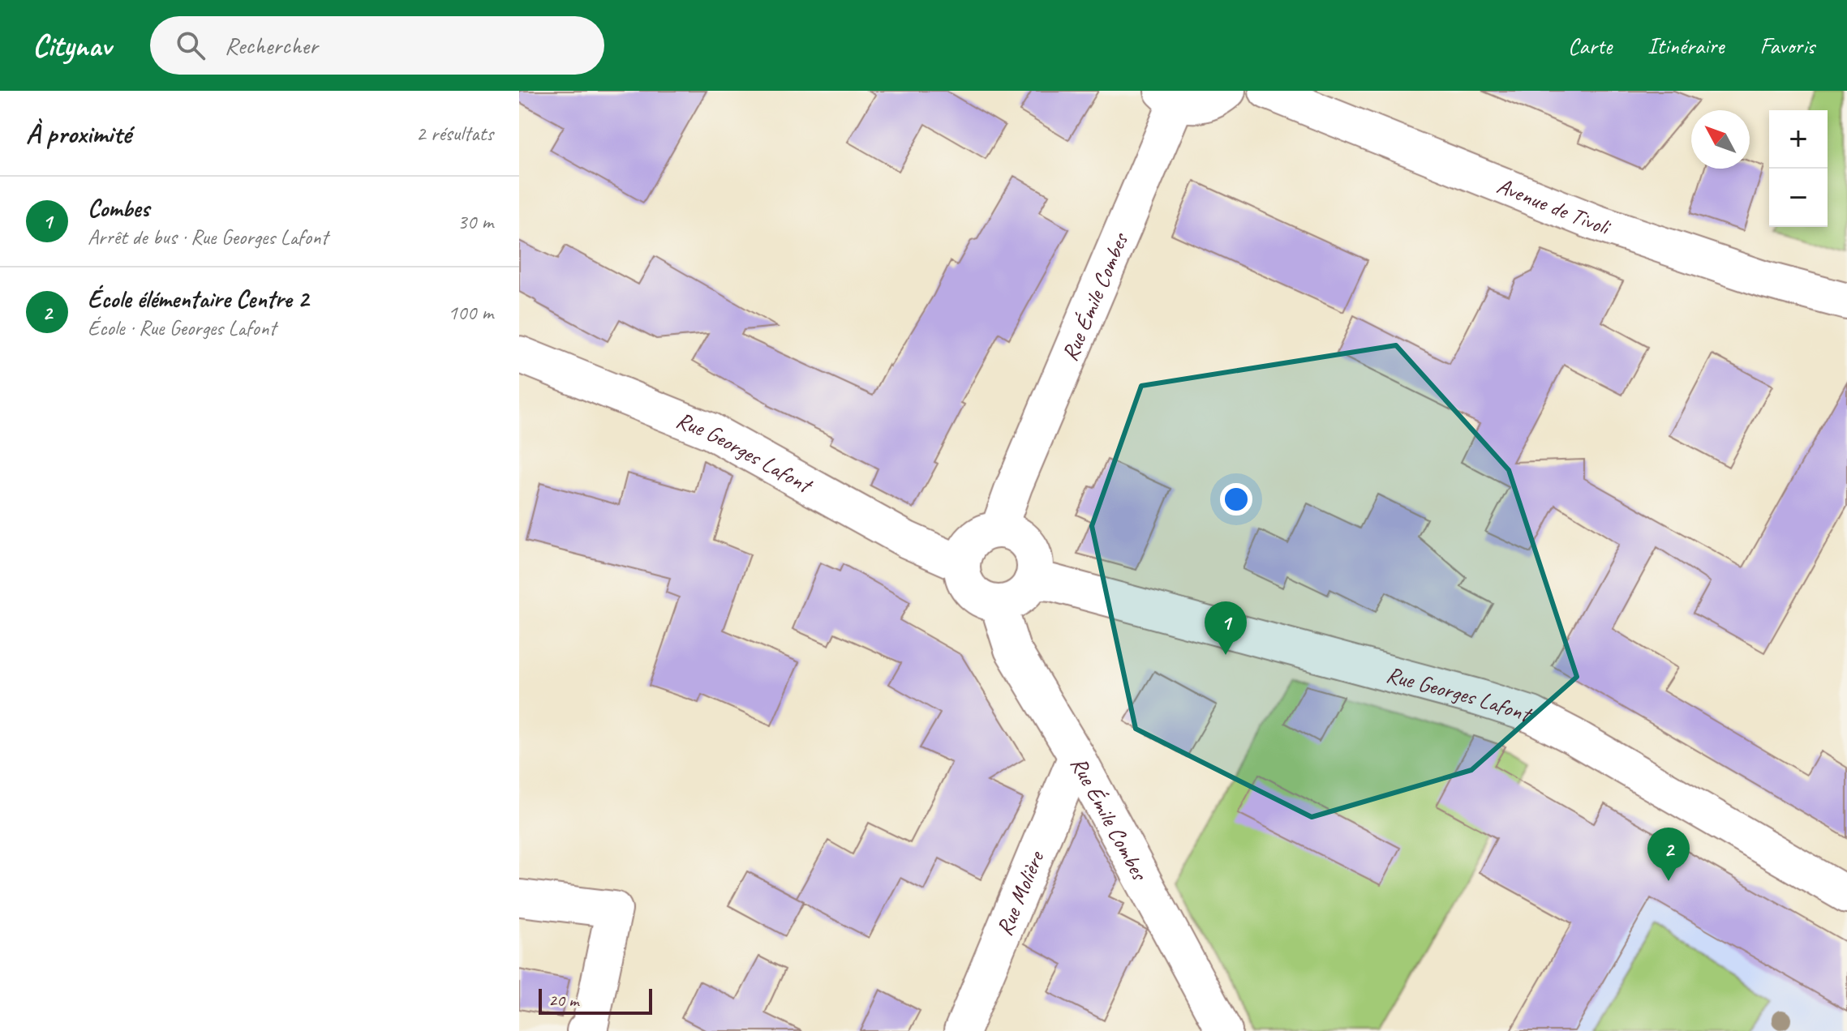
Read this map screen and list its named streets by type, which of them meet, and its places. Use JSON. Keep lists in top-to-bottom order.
{
  "streets": {
    "street": [
      "Avenue de Tivoli",
      "Rue Émile Combes",
      "Rue Georges Lafont",
      "Rue Molière"
    ]
  },
  "crossings": [
    ["Rue Émile Combes", "Rue Georges Lafont"],
    ["Rue Émile Combes", "Rue Molière"]
  ],
  "scale_bar": "20 m",
  "north": "top left",
  "page": {
    "header": "Citynav",
    "search": "Rechercher",
    "nav": ["Carte", "Itinéraire", "Favoris"],
    "heading": ["À proximité", "2 résultats"],
    "map_buttons": ["+", "−"],
    "list": [
      {
        "mark": "1",
        "name": "Combes",
        "note": "Arrêt de bus · Rue Georges Lafont",
        "value": "30 m"
      },
      {
        "mark": "2",
        "name": "École élémentaire Centre 2",
        "note": "École · Rue Georges Lafont",
        "value": "100 m"
      }
    ],
    "pins": ["1", "2"],
    "scale": "20 m"
  }
}
